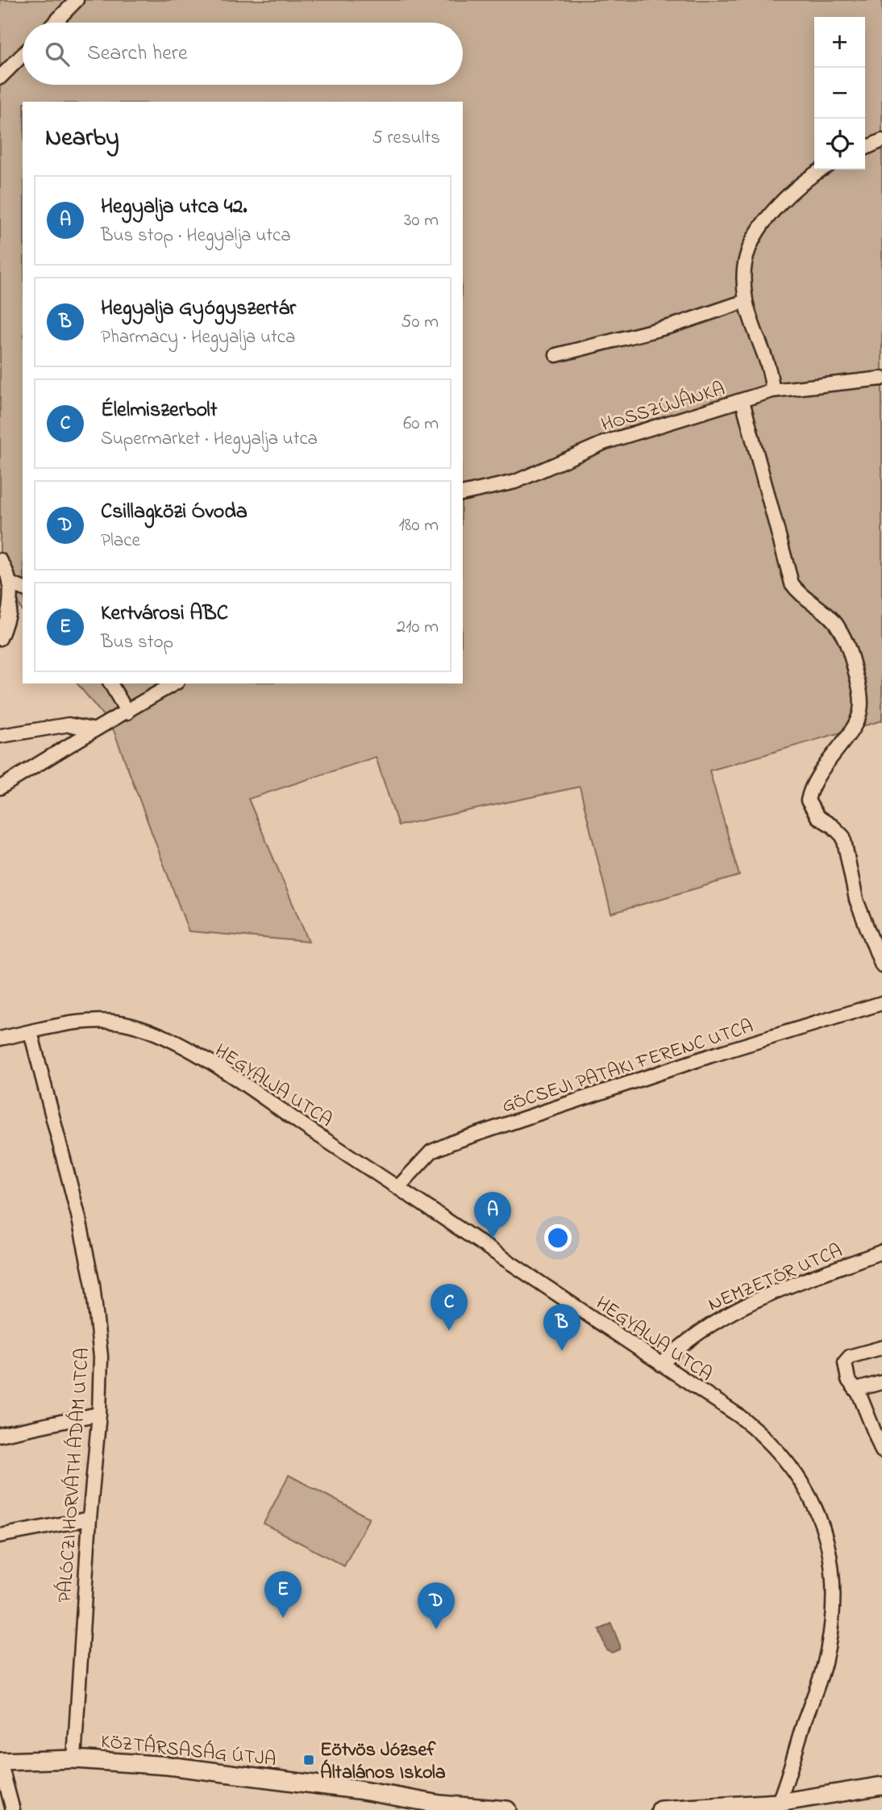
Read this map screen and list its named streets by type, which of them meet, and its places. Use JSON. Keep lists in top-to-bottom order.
{
  "streets": {
    "street": [
      "HOSSZÚJÁNKA",
      "GÖCSEJI PATAKI FERENC UTCA",
      "HEGYALJA UTCA",
      "NEMZETŐR UTCA",
      "PÁLÓCZI HORVÁTH ÁDÁM UTCA",
      "KÖZTÁRSASÁG ÚTJA"
    ]
  },
  "crossings": [
    ["GÖCSEJI PATAKI FERENC UTCA", "HEGYALJA UTCA"],
    ["HEGYALJA UTCA", "NEMZETŐR UTCA"],
    ["HEGYALJA UTCA", "PÁLÓCZI HORVÁTH ÁDÁM UTCA"],
    ["PÁLÓCZI HORVÁTH ÁDÁM UTCA", "KÖZTÁRSASÁG ÚTJA"]
  ],
  "places": {
    "transit": ["Eötvös József Általános Iskola"]
  },
  "page": {
    "map_buttons": ["+", "−"],
    "search": "Search here",
    "heading": ["Nearby", "5 results"],
    "list": [
      {
        "mark": "A",
        "name": "Hegyalja utca 42.",
        "note": "Bus stop · Hegyalja utca",
        "value": "30 m"
      },
      {
        "mark": "B",
        "name": "Hegyalja Gyógyszertár",
        "note": "Pharmacy · Hegyalja utca",
        "value": "50 m"
      },
      {
        "mark": "C",
        "name": "Élelmiszerbolt",
        "note": "Supermarket · Hegyalja utca",
        "value": "60 m"
      },
      {
        "mark": "D",
        "name": "Csillagközi Óvoda",
        "note": "Place",
        "value": "180 m"
      },
      {
        "mark": "E",
        "name": "Kertvárosi ABC",
        "note": "Bus stop",
        "value": "210 m"
      }
    ],
    "pins": [
      "A",
      "C",
      "B",
      "E",
      "D"
    ]
  }
}
